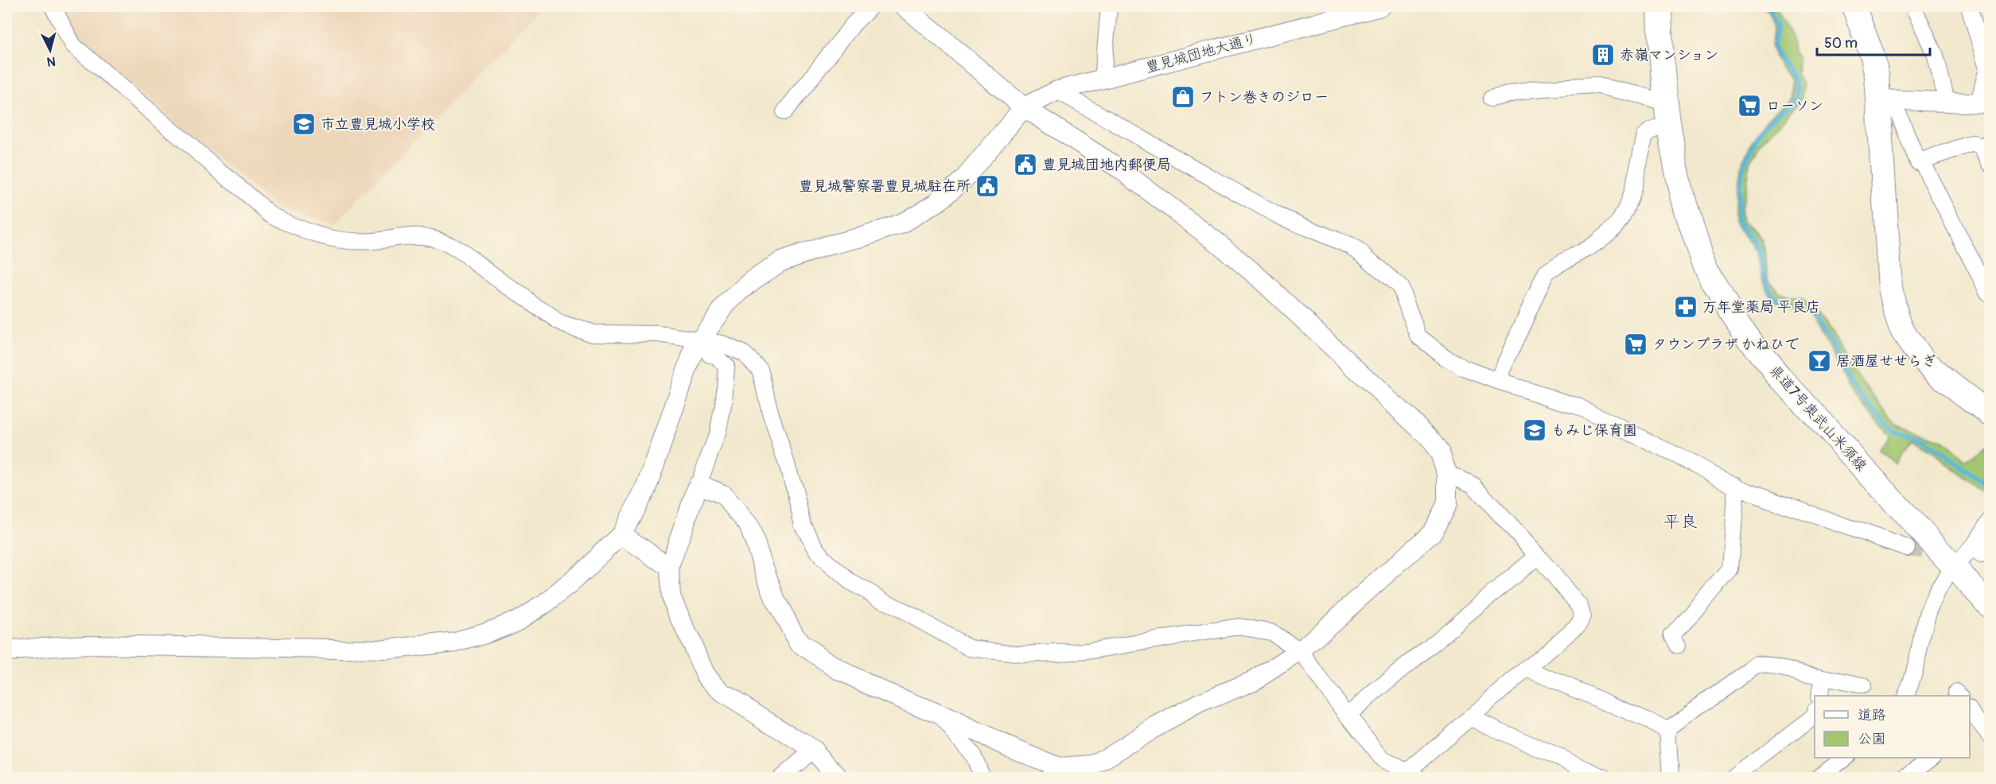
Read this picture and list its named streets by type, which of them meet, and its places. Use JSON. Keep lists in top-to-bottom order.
{
  "streets": {
    "main road": ["県道7号奥武山米須線"],
    "street": ["豊見城団地大通り"]
  },
  "districts": ["平良"],
  "places": {
    "building": ["赤嶺マンション"],
    "shop": ["フトン巻きのジロー"],
    "supermarket": ["ローソン", "タウンプラザ かねひで"],
    "school or university": ["市立豊見城小学校", "もみじ保育園"],
    "public building": ["豊見城団地内郵便局", "豊見城警察署豊見城駐在所"],
    "pharmacy": ["万年堂薬局 平良店"],
    "bar": ["居酒屋せせらぎ"]
  },
  "legend": ["道路", "公園"],
  "scale_bar": "50 m",
  "north": "bottom"
}
